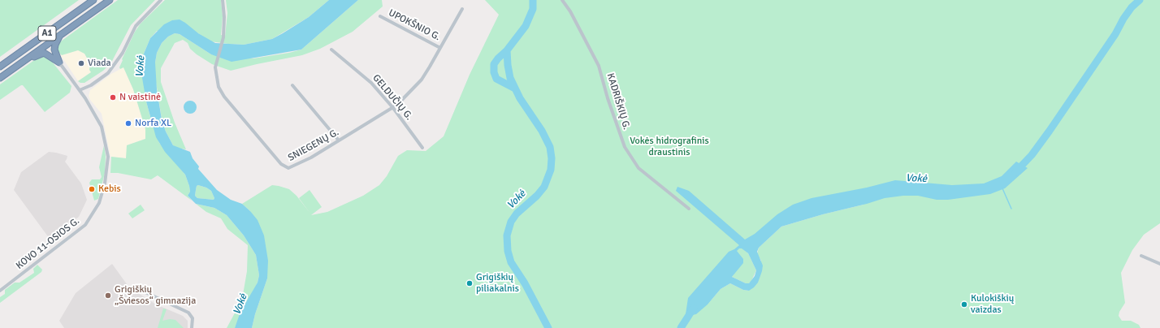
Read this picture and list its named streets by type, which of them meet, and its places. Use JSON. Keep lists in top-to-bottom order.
{
  "streets": {
    "highway": ["A1"],
    "street": [
      "UPOKŠNIO G.",
      "GELDUČIŲ G.",
      "KADRIŠKIŲ G.",
      "SNIEGENŲ G.",
      "KOVO 11-OSIOS G."
    ]
  },
  "crossings": [
    ["UPOKŠNIO G.", "SNIEGENŲ G."],
    ["GELDUČIŲ G.", "SNIEGENŲ G."]
  ],
  "water": ["Vokė"],
  "parks": ["Vokės hidrografinis draustinis"],
  "places": [
    "Viada",
    "N vaistinė",
    "Norfa XL",
    "Kebis",
    "Grigiškių piliakalnis",
    "Grigiškių „Šviesos“ gimnazija",
    "Kulokiškių vaizdas"
  ]
}
